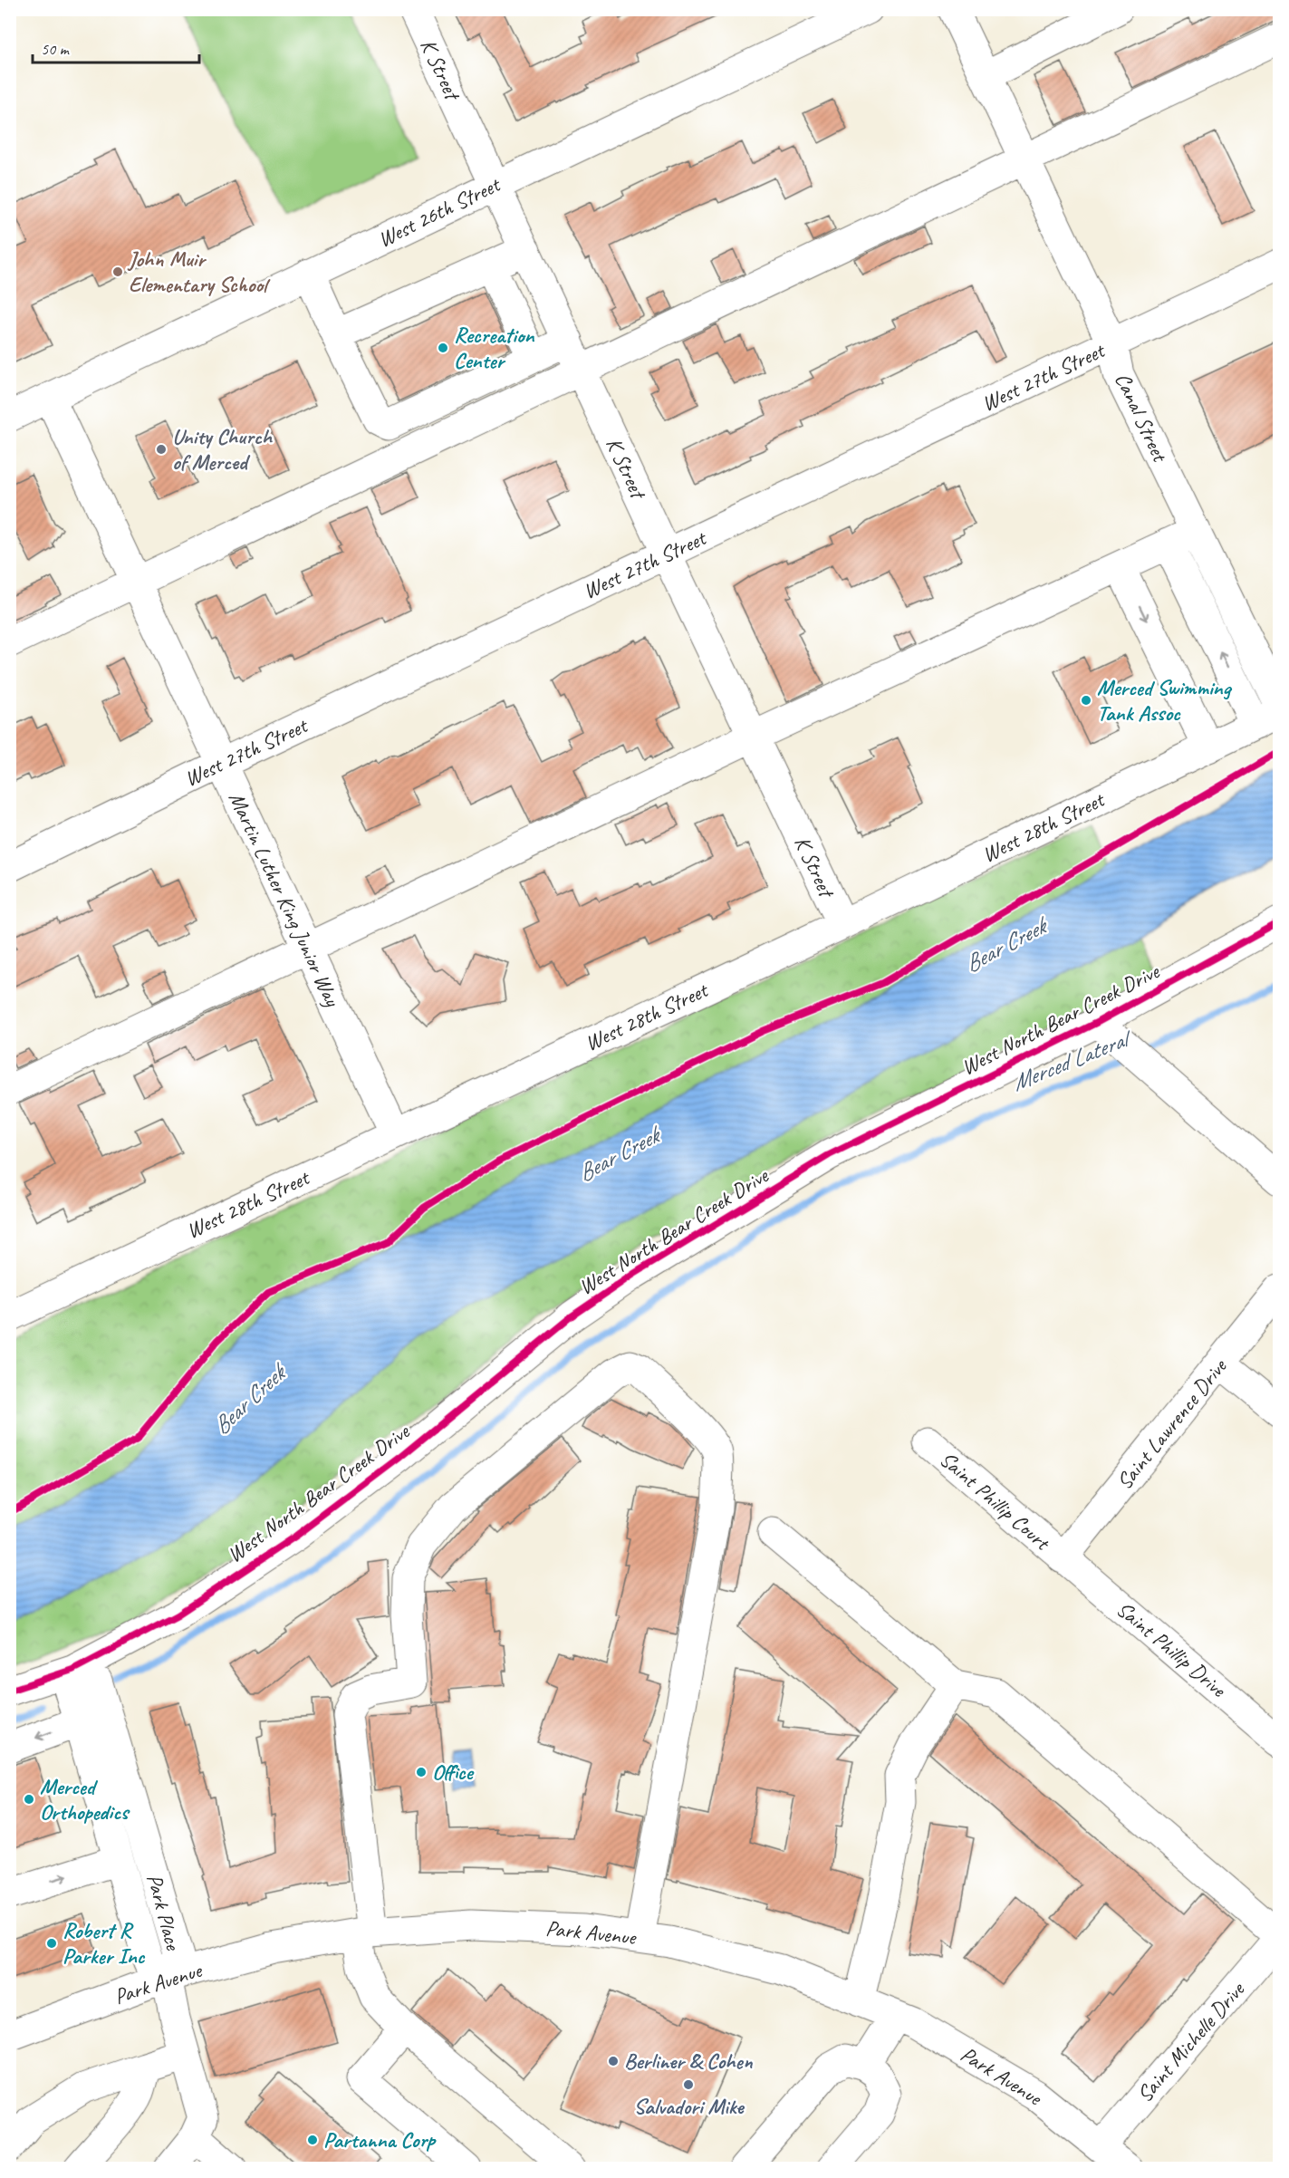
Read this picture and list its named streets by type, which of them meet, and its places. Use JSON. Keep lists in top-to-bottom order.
{
  "streets": {
    "street": [
      "K Street",
      "West 26th Street",
      "West 27th Street",
      "Canal Street",
      "West 28th Street",
      "Martin Luther King Junior Way",
      "West North Bear Creek Drive",
      "Saint Lawrence Drive",
      "Saint Phillip Court",
      "Saint Phillip Drive",
      "Park Place",
      "Park Avenue",
      "Saint Michelle Drive"
    ]
  },
  "crossings": [
    ["K Street", "West 26th Street"],
    ["K Street", "West 27th Street"],
    ["K Street", "West 28th Street"],
    ["West 26th Street", "Martin Luther King Junior Way"],
    ["West 27th Street", "Canal Street"],
    ["West 27th Street", "Martin Luther King Junior Way"],
    ["West 28th Street", "Martin Luther King Junior Way"],
    ["West North Bear Creek Drive", "Park Place"],
    ["Saint Lawrence Drive", "Saint Phillip Court"],
    ["Saint Lawrence Drive", "Saint Phillip Drive"],
    ["Saint Phillip Court", "Saint Phillip Drive"],
    ["Park Place", "Park Avenue"],
    ["Park Avenue", "Saint Michelle Drive"]
  ],
  "water": ["Bear Creek", "Merced Lateral"],
  "places": [
    "John Muir Elementary School",
    "Recreation Center",
    "Unity Church of Merced",
    "Merced Swimming Tank Assoc",
    "Office",
    "Merced Orthopedics",
    "Robert R Parker Inc",
    "Berliner & Cohen",
    "Salvadori Mike",
    "Partanna Corp"
  ],
  "scale_bar": "50 m"
}
